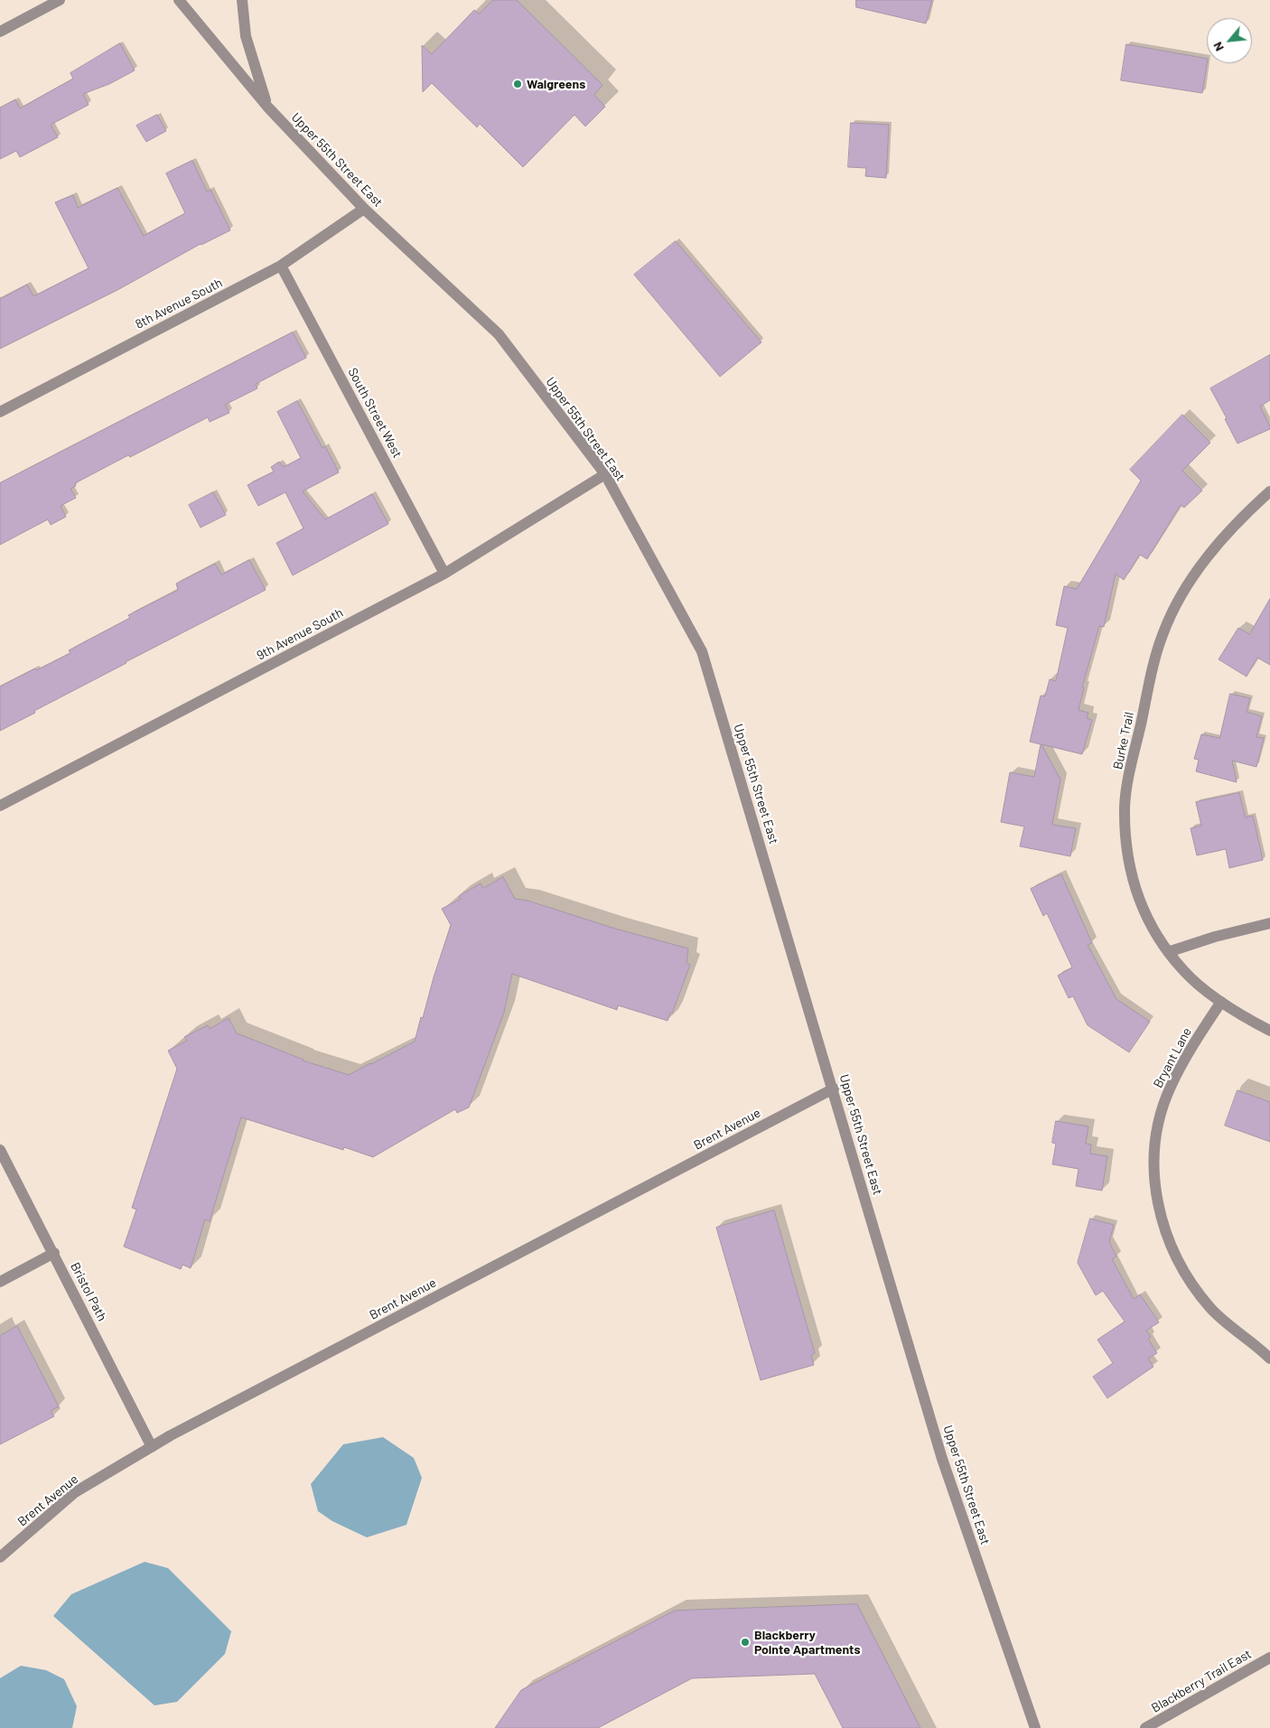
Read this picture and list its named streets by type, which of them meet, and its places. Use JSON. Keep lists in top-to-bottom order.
{
  "streets": {
    "street": [
      "Upper 55th Street East",
      "8th Avenue South",
      "South Street West",
      "9th Avenue South",
      "Burke Trail",
      "Bryant Lane",
      "Brent Avenue",
      "Bristol Path",
      "Blackberry Trail East"
    ]
  },
  "crossings": [
    ["Upper 55th Street East", "8th Avenue South"],
    ["Upper 55th Street East", "9th Avenue South"],
    ["Upper 55th Street East", "Brent Avenue"],
    ["8th Avenue South", "South Street West"],
    ["South Street West", "9th Avenue South"],
    ["Burke Trail", "Bryant Lane"],
    ["Brent Avenue", "Bristol Path"]
  ],
  "places": ["Walgreens", "Blackberry Pointe Apartments"],
  "north": "bottom left"
}
